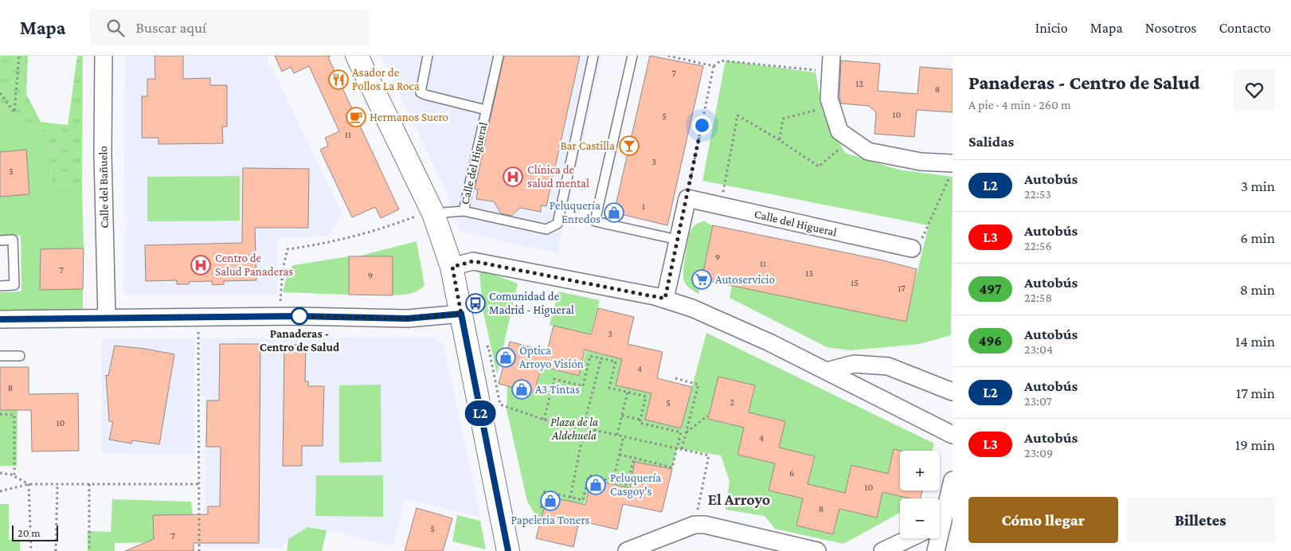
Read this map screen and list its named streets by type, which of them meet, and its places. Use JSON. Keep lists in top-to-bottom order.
{
  "streets": {
    "street": ["Calle del Higueral", "Calle del Bañuelo"]
  },
  "districts": ["El Arroyo"],
  "parks": ["Plaza de la Aldehuela"],
  "places": {
    "restaurant": ["Asador de Pollos La Roca"],
    "cafe": ["Hermanos Suero"],
    "bar": ["Bar Castilla"],
    "hospital": ["Clínica de salud mental", "Centro de Salud Panaderas"],
    "shop": [
      "Peluquería Enredos",
      "Óptica Arroyo Visión",
      "A3 Tintas",
      "Peluquería Casgoy's",
      "Papeleria Toners"
    ],
    "supermarket": ["Autoservicio"],
    "bus stop": ["Comunidad de Madrid - Higueral"],
    "other": ["Panaderas - Centro de Salud"]
  },
  "lines": ["bus line L2"],
  "house_numbers": [
    "7",
    "12",
    "8",
    "10",
    "5",
    "11",
    "3",
    "5",
    "1",
    "9",
    "11",
    "7",
    "13",
    "9",
    "15",
    "17",
    "3",
    "4",
    "8",
    "2",
    "5",
    "10",
    "4",
    "6",
    "10",
    "8",
    "5",
    "7"
  ],
  "scale_bar": "20 m",
  "page": {
    "header": "Mapa",
    "search": "Buscar aquí",
    "nav": [
      "Inicio",
      "Mapa",
      "Nosotros",
      "Contacto"
    ],
    "on_map": "L2",
    "heading": [
      ["Panaderas - Centro de Salud", "A pie · 4 min · 260 m"],
      "Salidas"
    ],
    "list": [
      {
        "mark": "L2",
        "name": "Autobús",
        "note": "22:53",
        "value": "3 min"
      },
      {
        "mark": "L3",
        "name": "Autobús",
        "note": "22:56",
        "value": "6 min"
      },
      {
        "mark": "497",
        "name": "Autobús",
        "note": "22:58",
        "value": "8 min"
      },
      {
        "mark": "496",
        "name": "Autobús",
        "note": "23:04",
        "value": "14 min"
      },
      {
        "mark": "L2",
        "name": "Autobús",
        "note": "23:07",
        "value": "17 min"
      },
      {
        "mark": "L3",
        "name": "Autobús",
        "note": "23:09",
        "value": "19 min"
      }
    ],
    "map_buttons": ["+", "−"],
    "buttons": ["Cómo llegar", "Billetes"],
    "scale": "20 m"
  }
}
